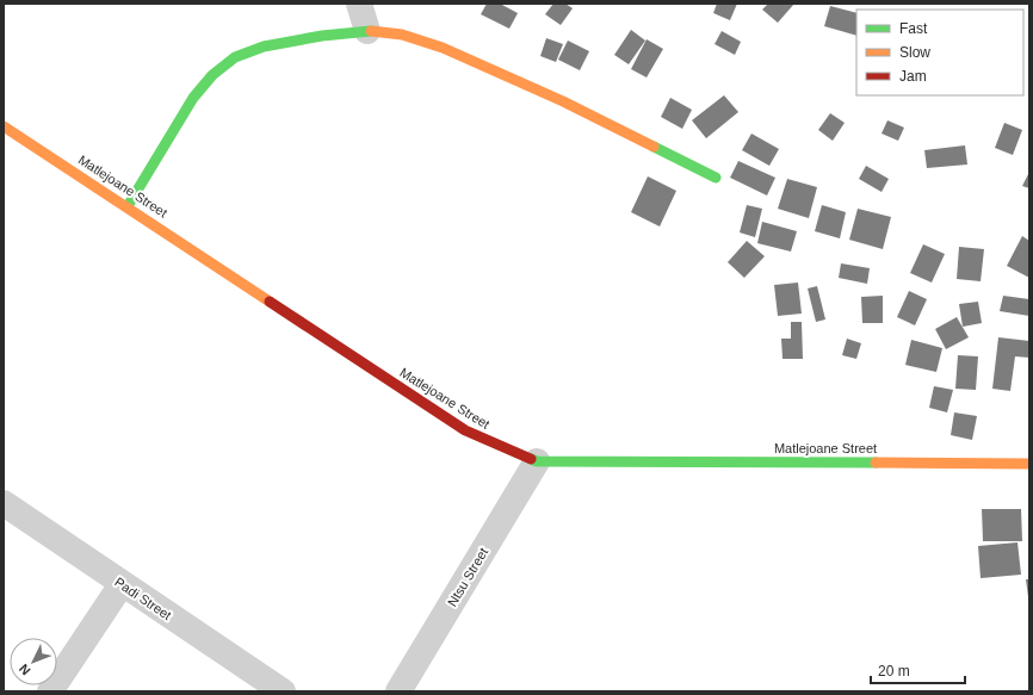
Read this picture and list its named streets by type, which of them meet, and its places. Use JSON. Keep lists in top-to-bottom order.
{
  "streets": {
    "street": ["Matlejoane Street", "Ntsu Street", "Padi Street"]
  },
  "crossings": [
    ["Matlejoane Street", "Ntsu Street"]
  ],
  "legend": ["Fast", "Slow", "Jam"],
  "scale_bar": "20 m",
  "north": "bottom left"
}
